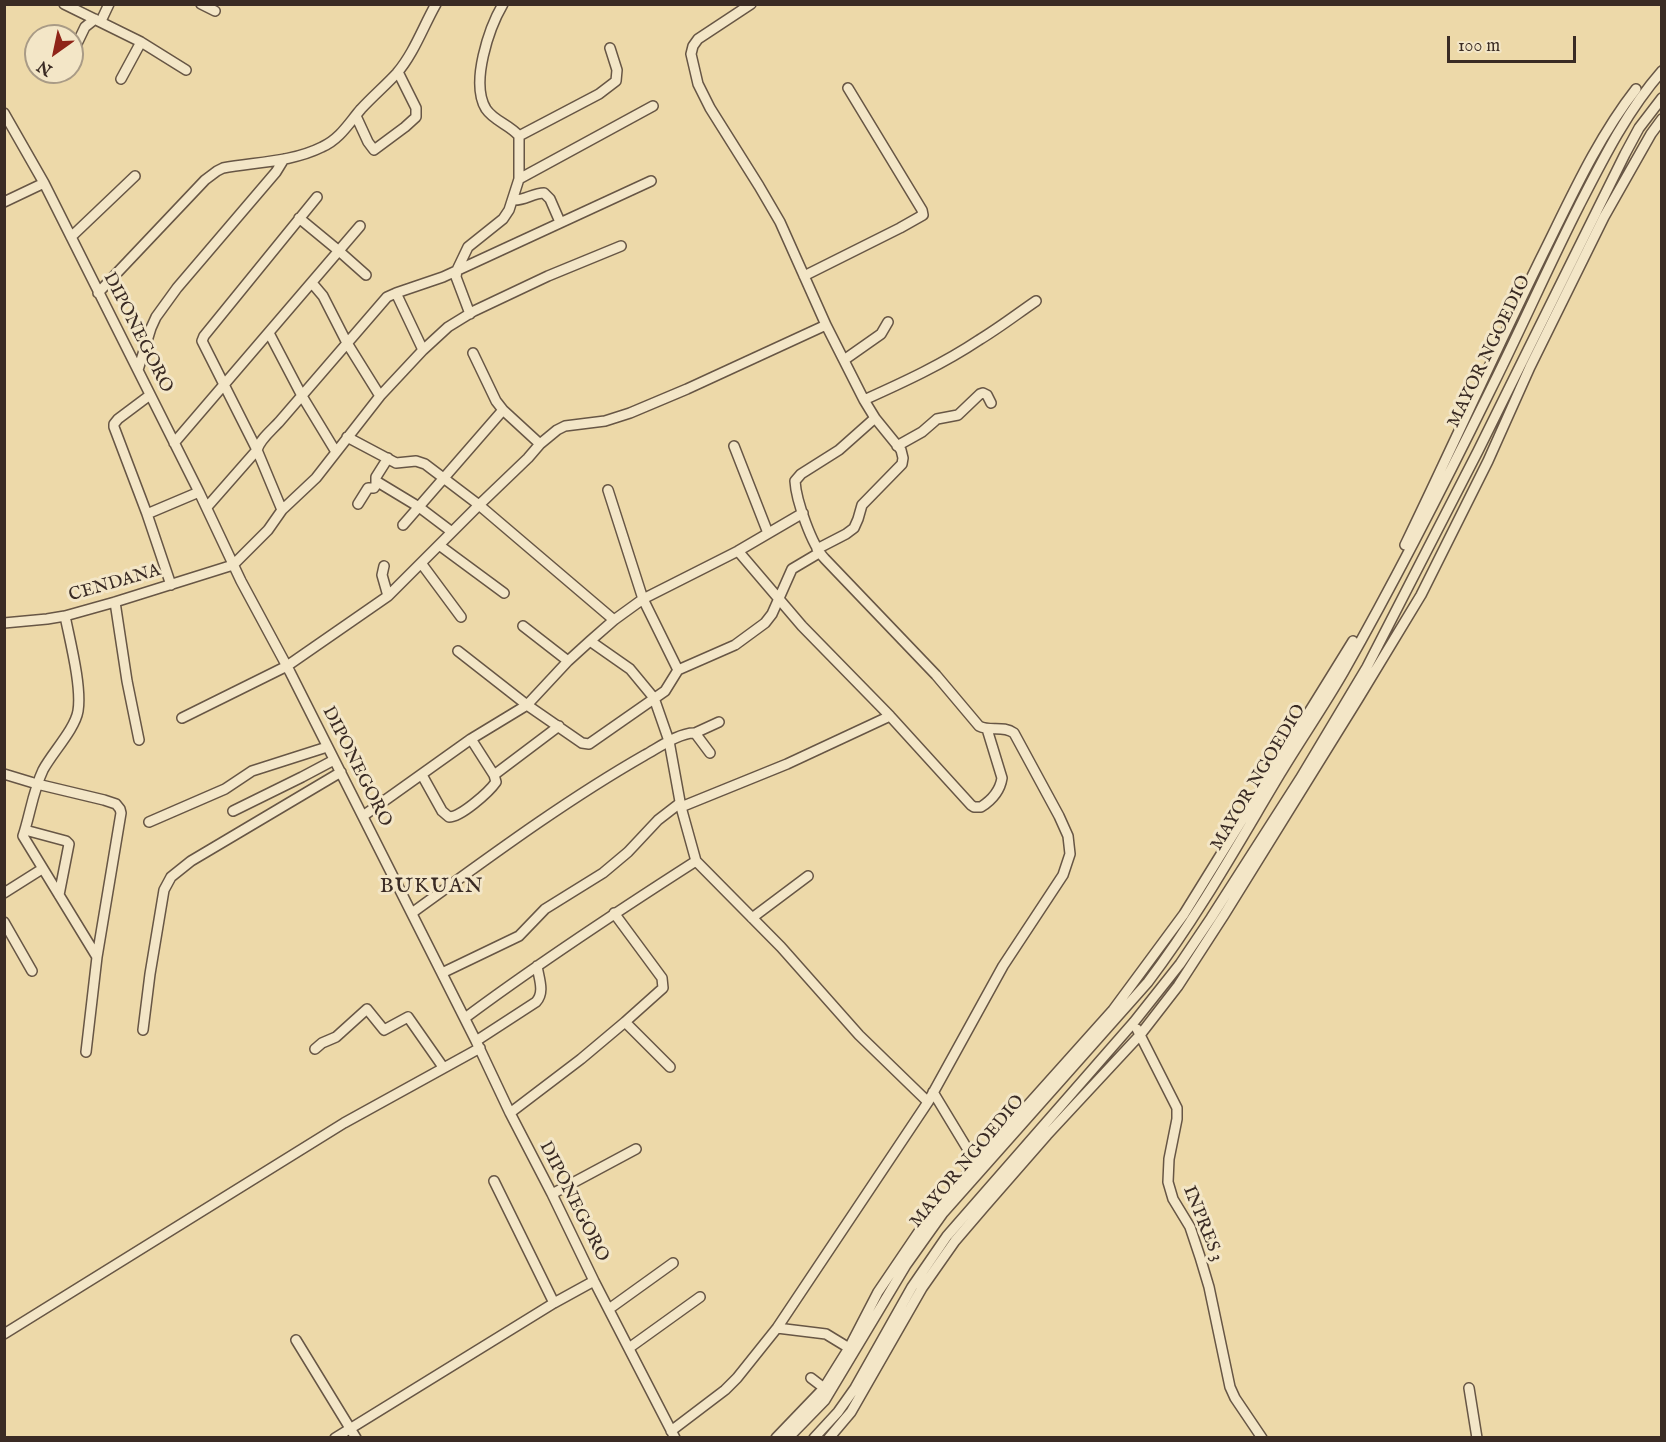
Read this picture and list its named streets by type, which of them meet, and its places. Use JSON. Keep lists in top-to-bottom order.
{
  "streets": {
    "street": [
      "DIPONEGORO",
      "MAYOR NGOEDIO",
      "CENDANA",
      "INPRES 3"
    ]
  },
  "crossings": [
    ["DIPONEGORO", "CENDANA"],
    ["MAYOR NGOEDIO", "INPRES 3"]
  ],
  "districts": ["BUKUAN"],
  "scale_bar": "100 m",
  "north": "bottom left"
}
